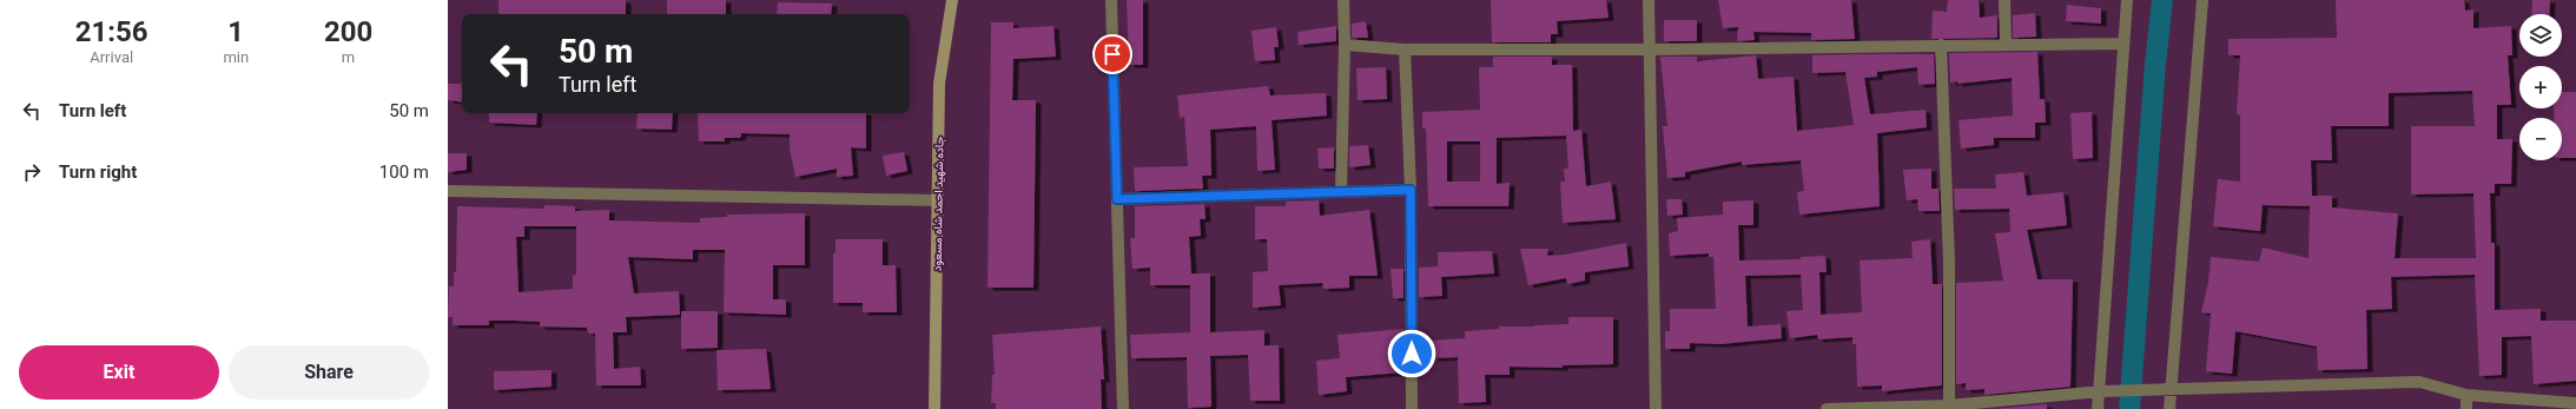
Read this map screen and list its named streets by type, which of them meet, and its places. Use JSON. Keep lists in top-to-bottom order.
{
  "streets": {
    "main road": ["جاده شهيد احمد شاه مسعود"]
  },
  "page": {
    "eta": [
      "21:56",
      "Arrival",
      "1",
      "min",
      "200",
      "m"
    ],
    "map_buttons": ["+", "−"],
    "turn": ["50 m", "Turn left"],
    "list": [
      {
        "name": "Turn left",
        "value": "50 m"
      },
      {
        "name": "Turn right",
        "value": "100 m"
      }
    ],
    "buttons": ["Exit", "Share"]
  }
}
